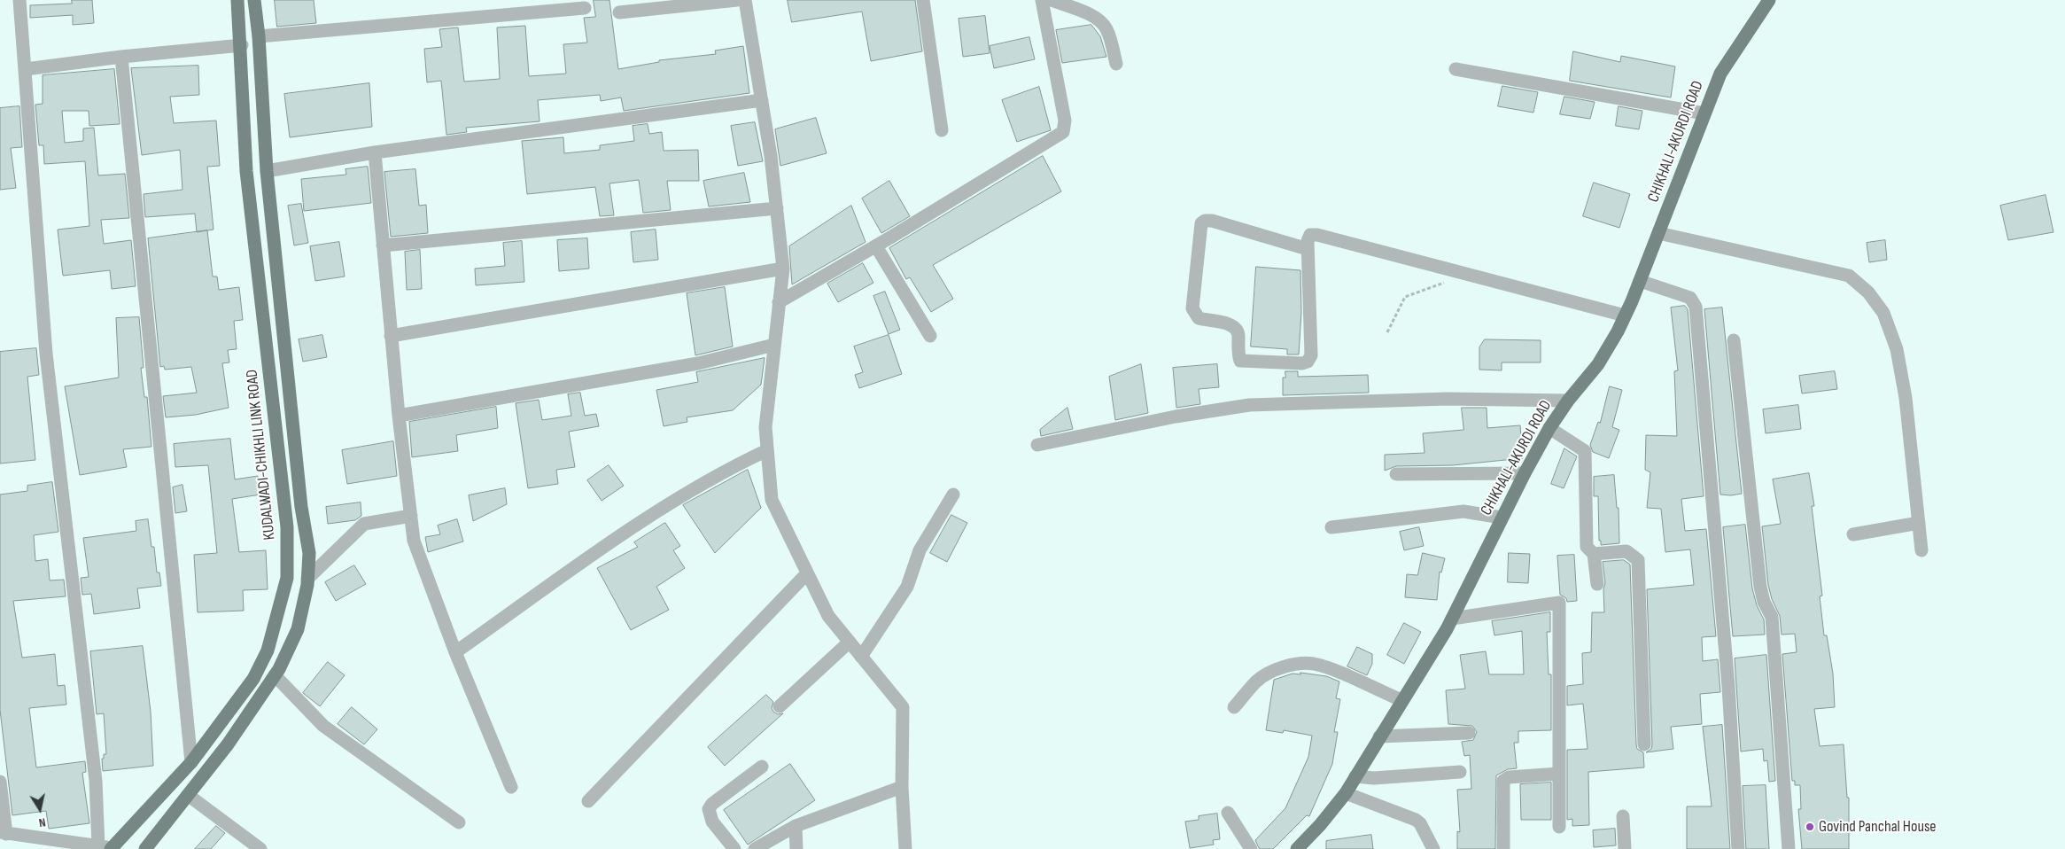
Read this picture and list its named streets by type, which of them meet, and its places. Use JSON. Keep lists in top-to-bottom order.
{
  "streets": {
    "main road": ["CHIKHALI-AKURDI ROAD", "KUDALWADI-CHIKHLI LINK ROAD"]
  },
  "places": ["Govind Panchal House"],
  "north": "bottom"
}
